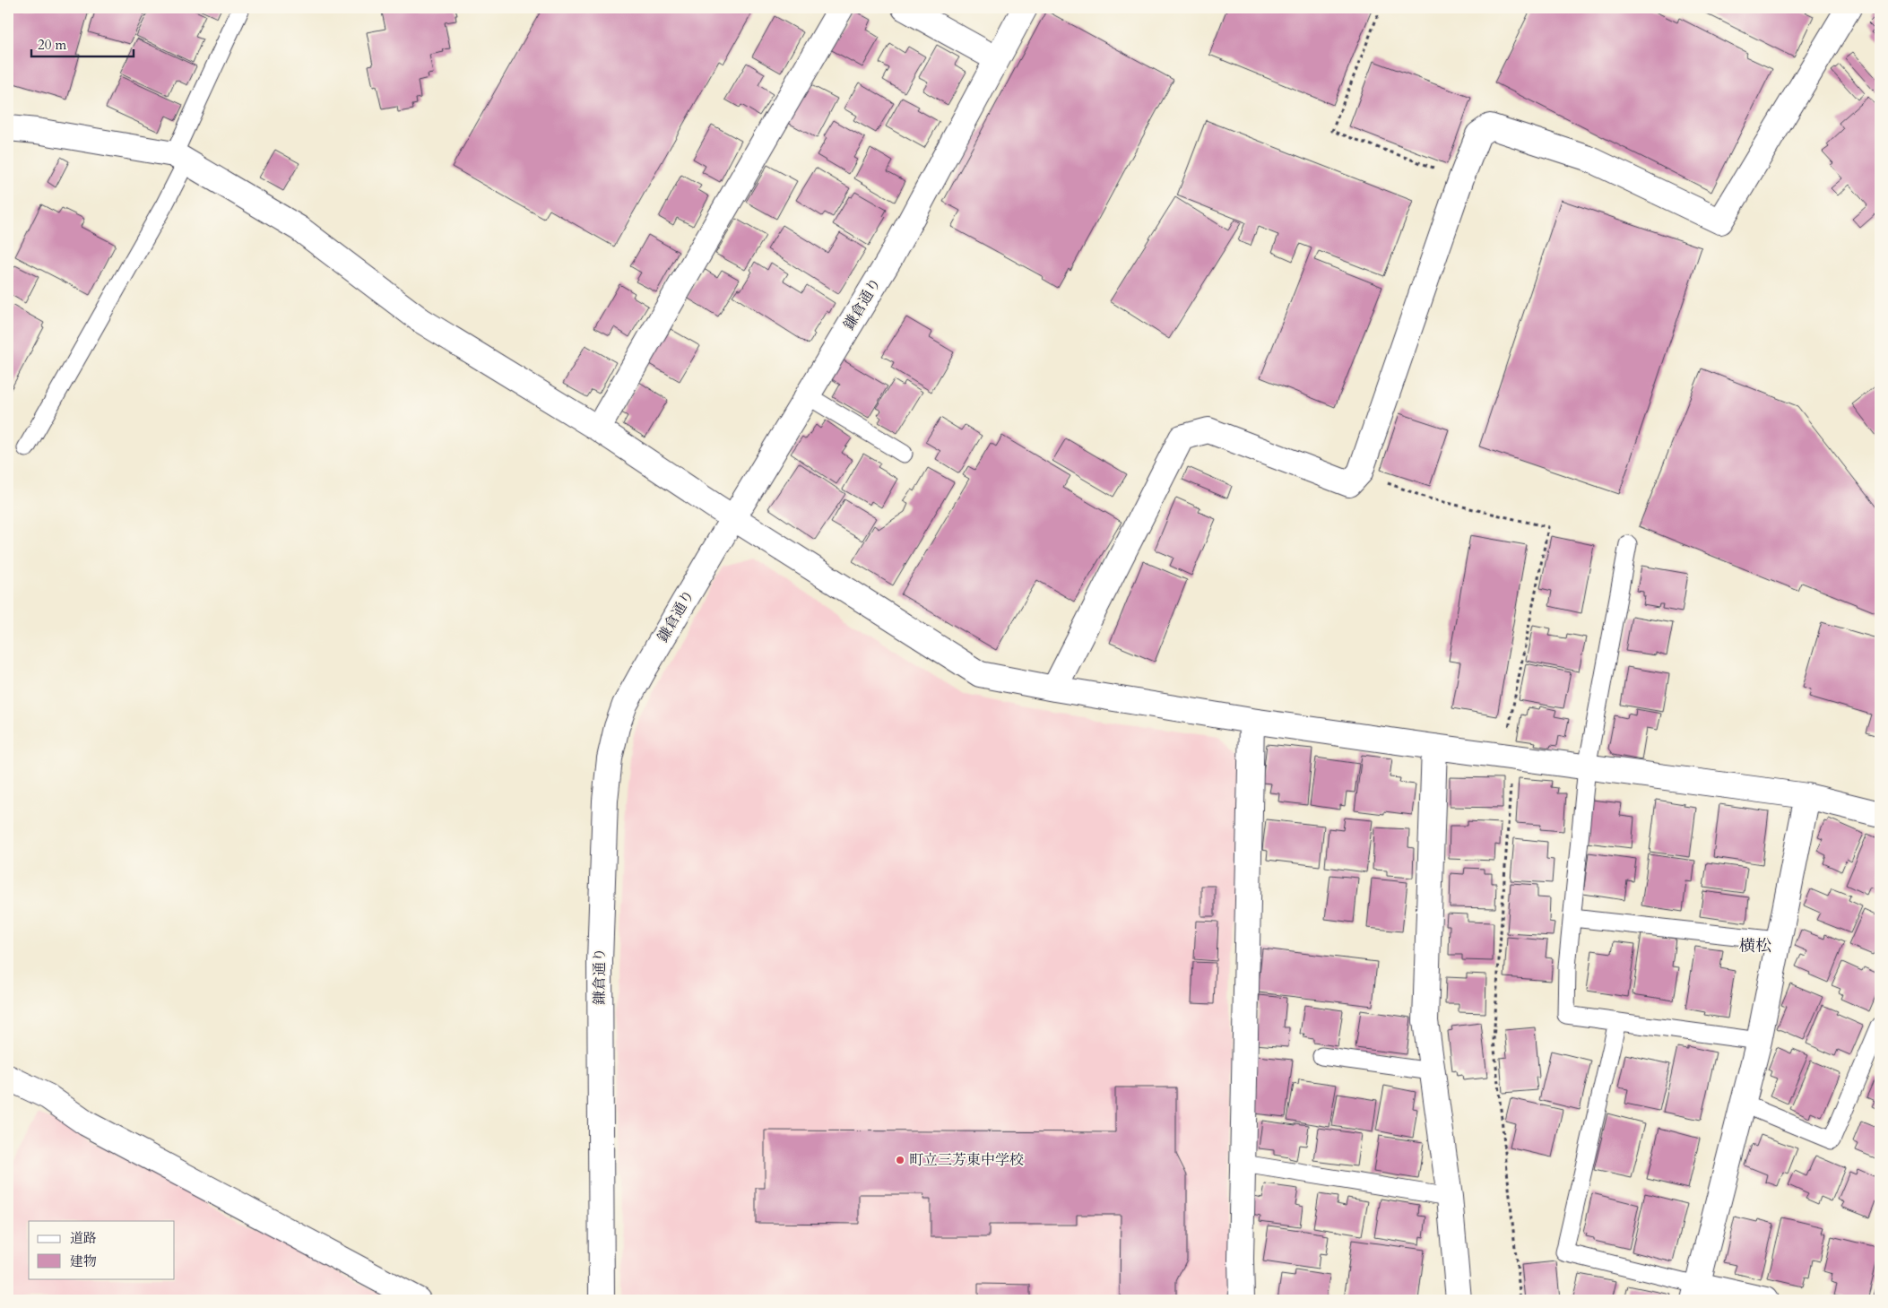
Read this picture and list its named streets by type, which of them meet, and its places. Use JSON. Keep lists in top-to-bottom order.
{
  "streets": {
    "street": ["鎌倉通り"]
  },
  "districts": ["横松"],
  "places": ["町立三芳東中学校"],
  "legend": ["道路", "建物"],
  "scale_bar": "20 m"
}
